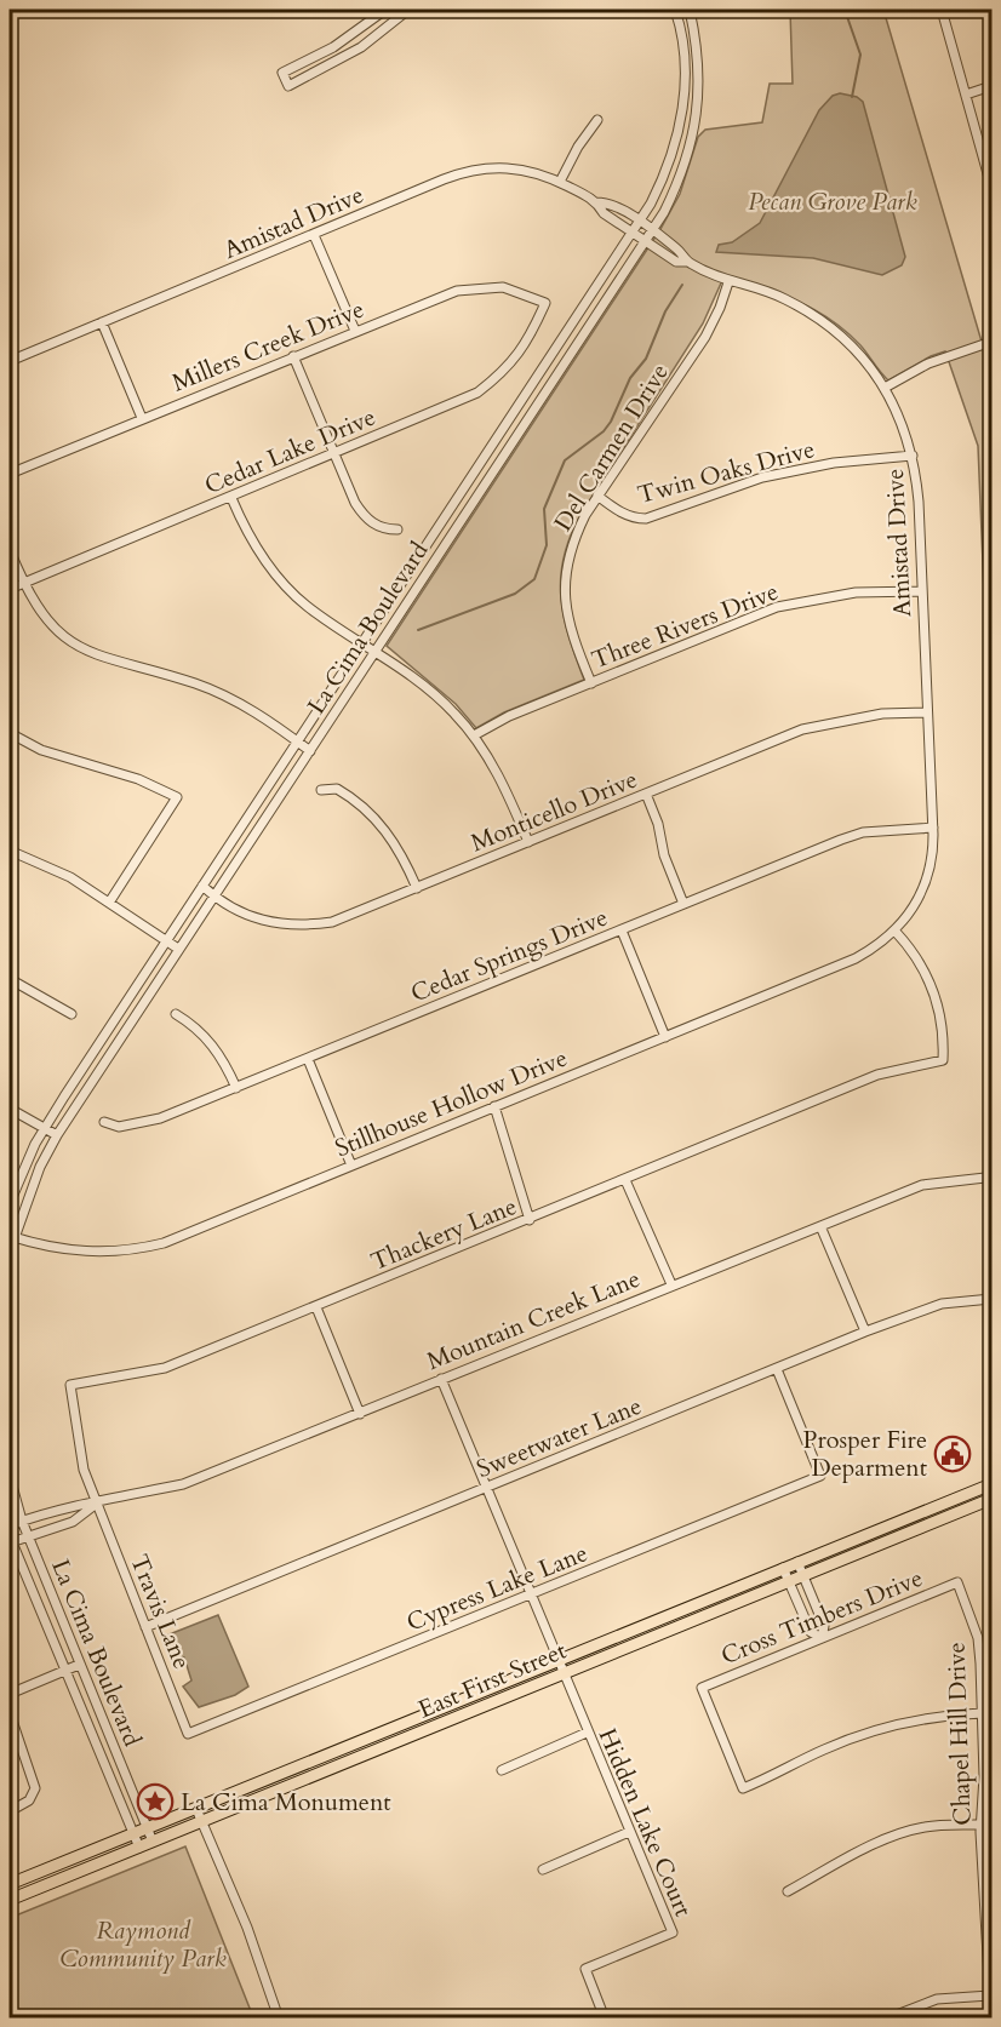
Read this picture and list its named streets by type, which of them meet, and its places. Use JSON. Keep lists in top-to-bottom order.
{
  "streets": {
    "main road": ["East First Street"],
    "street": [
      "Amistad Drive",
      "Millers Creek Drive",
      "Del Carmen Drive",
      "Cedar Lake Drive",
      "Twin Oaks Drive",
      "Three Rivers Drive",
      "La Cima Boulevard",
      "Monticello Drive",
      "Cedar Springs Drive",
      "Stillhouse Hollow Drive",
      "Thackery Lane",
      "Mountain Creek Lane",
      "Sweetwater Lane",
      "Cypress Lake Lane",
      "Travis Lane",
      "Cross Timbers Drive",
      "Chapel Hill Drive",
      "Hidden Lake Court"
    ]
  },
  "crossings": [
    ["Amistad Drive", "Del Carmen Drive"],
    ["Amistad Drive", "Twin Oaks Drive"],
    ["Amistad Drive", "Three Rivers Drive"],
    ["Amistad Drive", "La Cima Boulevard"],
    ["Amistad Drive", "Monticello Drive"],
    ["Amistad Drive", "Cedar Springs Drive"],
    ["Amistad Drive", "Stillhouse Hollow Drive"],
    ["Amistad Drive", "Thackery Lane"],
    ["Millers Creek Drive", "Cedar Lake Drive"],
    ["Del Carmen Drive", "Twin Oaks Drive"],
    ["Del Carmen Drive", "Three Rivers Drive"],
    ["La Cima Boulevard", "Monticello Drive"],
    ["La Cima Boulevard", "Stillhouse Hollow Drive"],
    ["La Cima Boulevard", "Mountain Creek Lane"],
    ["La Cima Boulevard", "East First Street"],
    ["Stillhouse Hollow Drive", "Thackery Lane"],
    ["Thackery Lane", "Mountain Creek Lane"],
    ["Thackery Lane", "Travis Lane"],
    ["Mountain Creek Lane", "Travis Lane"],
    ["Mountain Creek Lane", "Hidden Lake Court"],
    ["Sweetwater Lane", "Cypress Lake Lane"],
    ["Sweetwater Lane", "Travis Lane"],
    ["Sweetwater Lane", "Hidden Lake Court"],
    ["Cypress Lake Lane", "Travis Lane"],
    ["Cypress Lake Lane", "Hidden Lake Court"],
    ["Cross Timbers Drive", "Chapel Hill Drive"],
    ["East First Street", "Hidden Lake Court"]
  ],
  "parks": ["Pecan Grove Park", "Raymond Community Park"],
  "places": {
    "public building": ["Prosper Fire Deparment"],
    "place": ["La Cima Monument"]
  }
}
